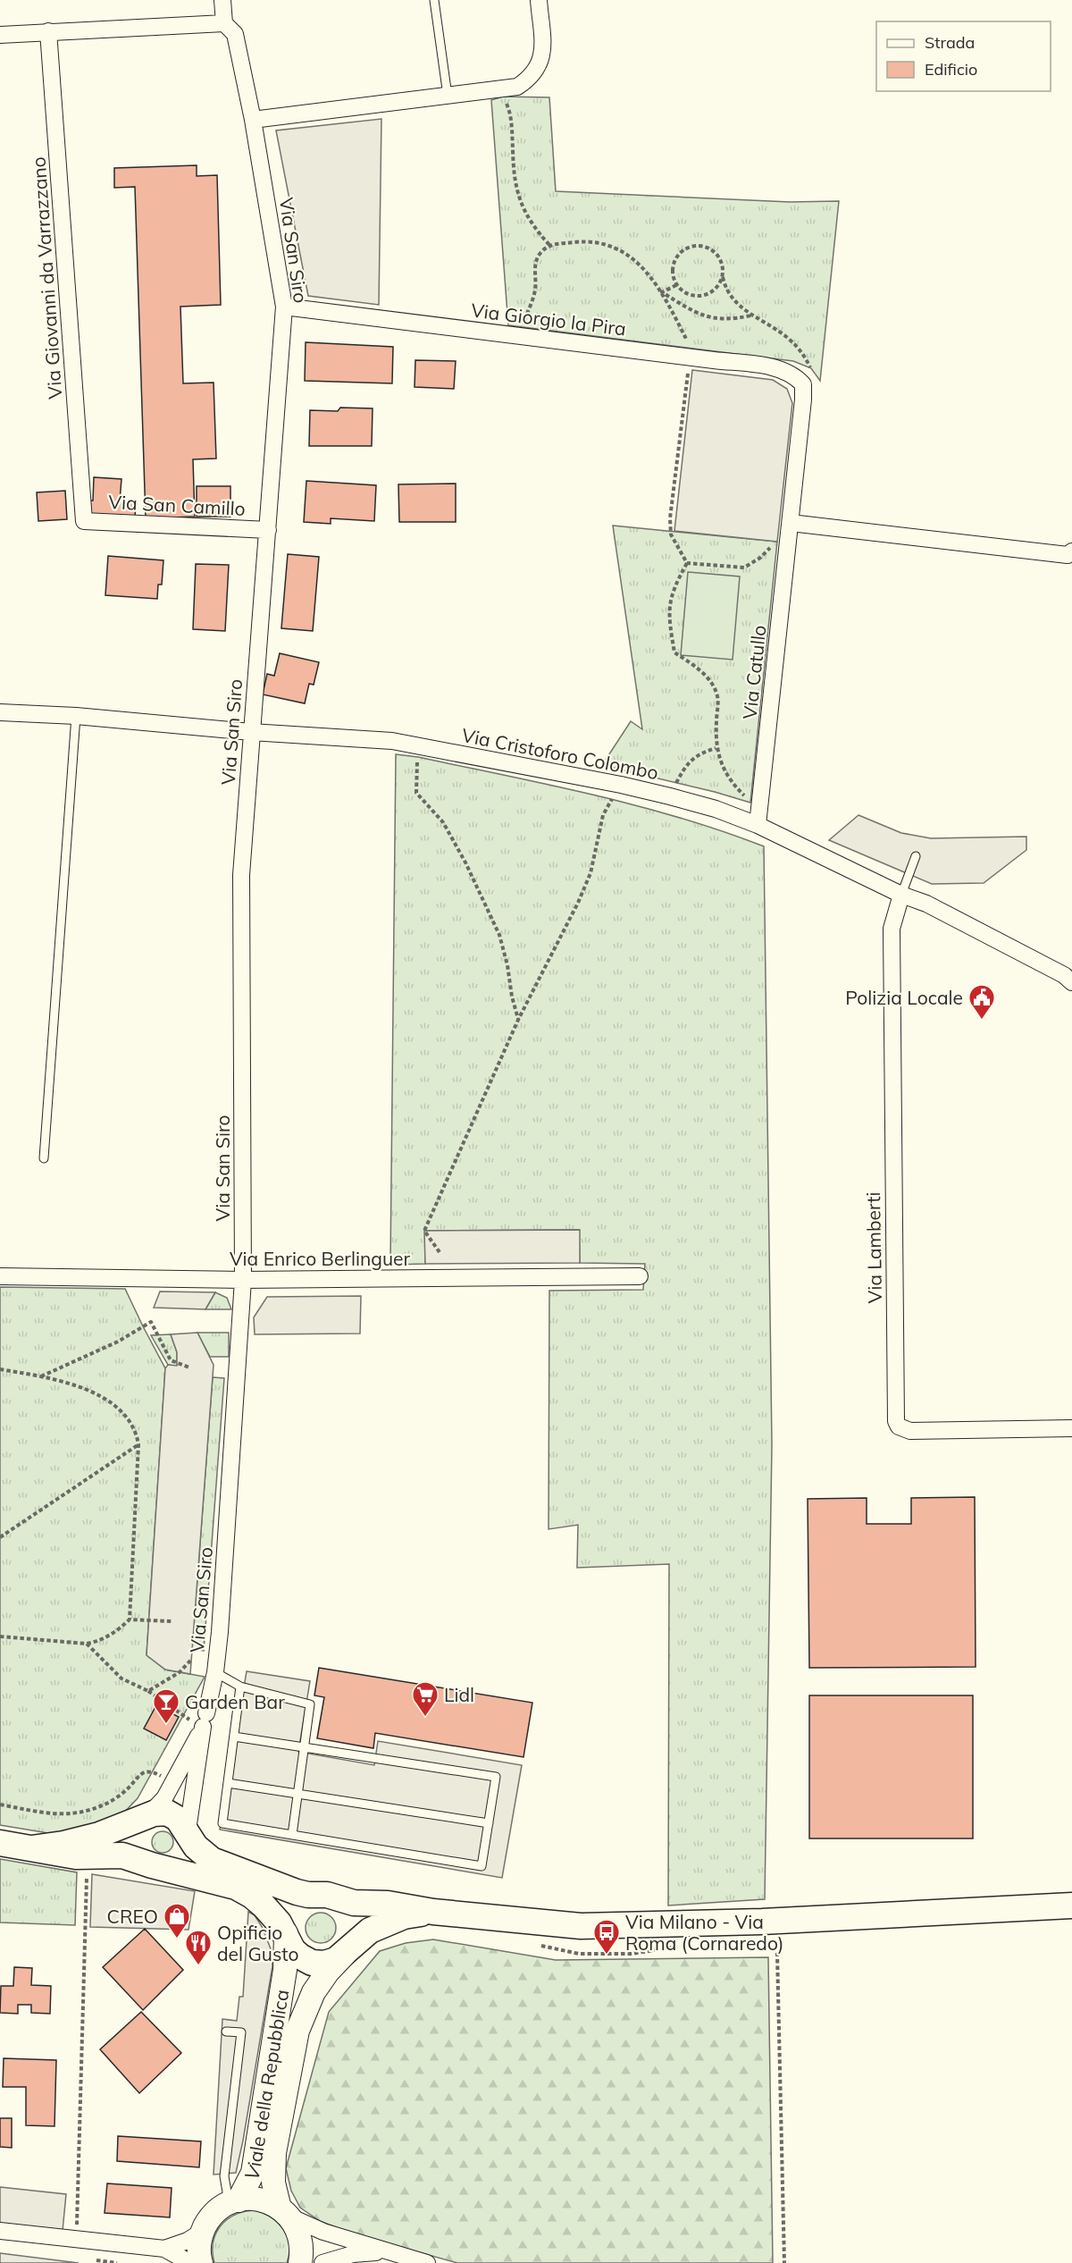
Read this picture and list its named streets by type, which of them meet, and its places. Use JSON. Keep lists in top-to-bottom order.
{
  "streets": {
    "street": [
      "Via San Siro",
      "Via Giovanni da Varrazzano",
      "Via Giorgio la Pira",
      "Via San Camillo",
      "Via Catullo",
      "Via Cristoforo Colombo",
      "Via Lamberti",
      "Via Enrico Berlinguer",
      "Viale della Repubblica"
    ]
  },
  "crossings": [
    ["Via San Siro", "Via Giorgio la Pira"],
    ["Via San Siro", "Via San Camillo"],
    ["Via San Siro", "Via Cristoforo Colombo"],
    ["Via San Siro", "Via Enrico Berlinguer"],
    ["Via Giovanni da Varrazzano", "Via San Camillo"],
    ["Via Giorgio la Pira", "Via Catullo"],
    ["Via Catullo", "Via Cristoforo Colombo"],
    ["Via Cristoforo Colombo", "Via Lamberti"]
  ],
  "places": {
    "public building": ["Polizia Locale"],
    "supermarket": ["Lidl"],
    "bar": ["Garden Bar"],
    "shop": ["CREO"],
    "bus stop": ["Via Milano - Via Roma (Cornaredo)"],
    "restaurant": ["Opificio del Gusto"]
  },
  "legend": ["Strada", "Edificio"]
}
